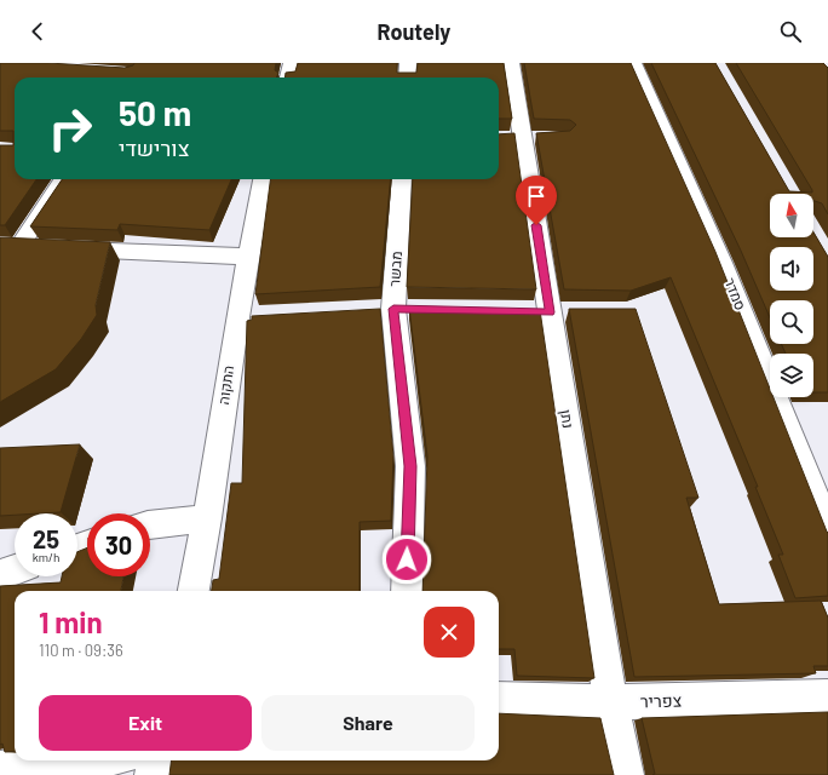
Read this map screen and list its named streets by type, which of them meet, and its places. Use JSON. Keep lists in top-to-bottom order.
{
  "streets": {
    "street": [
      "מבשר",
      "סמדר",
      "התקוה",
      "נתן",
      "צפריר"
    ]
  },
  "crossings": [
    ["נתן", "צפריר"]
  ],
  "north": "top",
  "page": {
    "header": "Routely",
    "turn": ["50 m", "צורישדי"],
    "speed": "25 km/h",
    "limit": "30",
    "heading": ["1 min", "110 m · 09:36"],
    "buttons": ["Exit", "Share"]
  }
}
